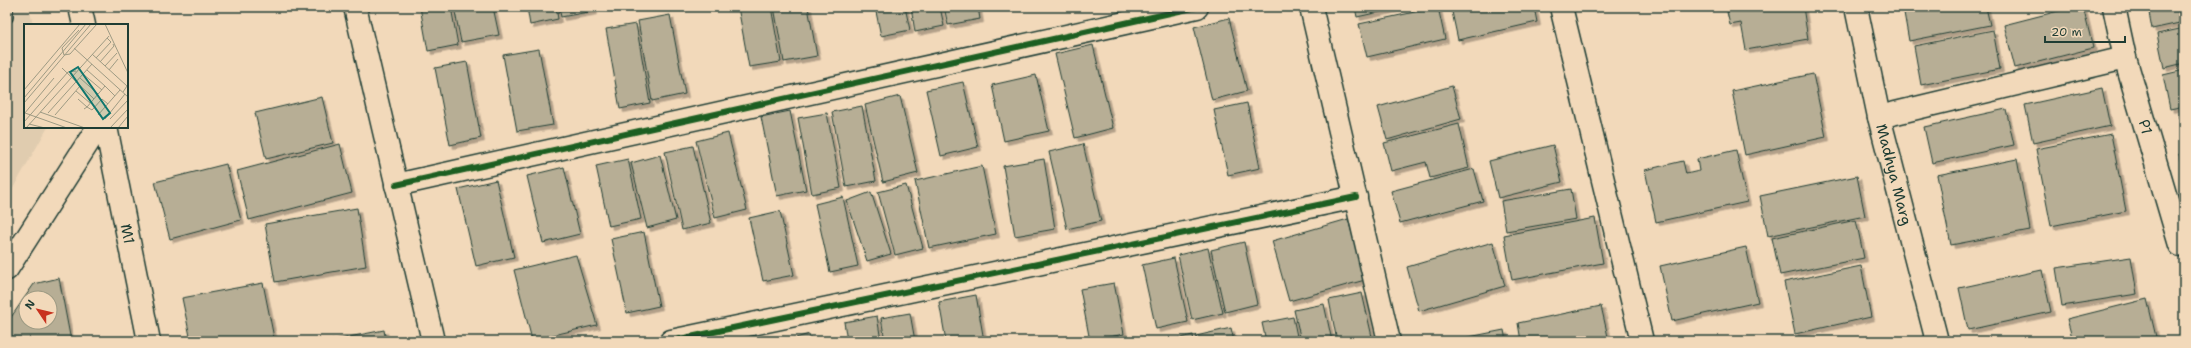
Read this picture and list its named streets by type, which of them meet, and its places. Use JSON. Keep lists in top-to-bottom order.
{
  "streets": {
    "street": ["P1", "Madhya Marg", "M1"]
  },
  "scale_bar": "20 m",
  "north": "top left"
}
